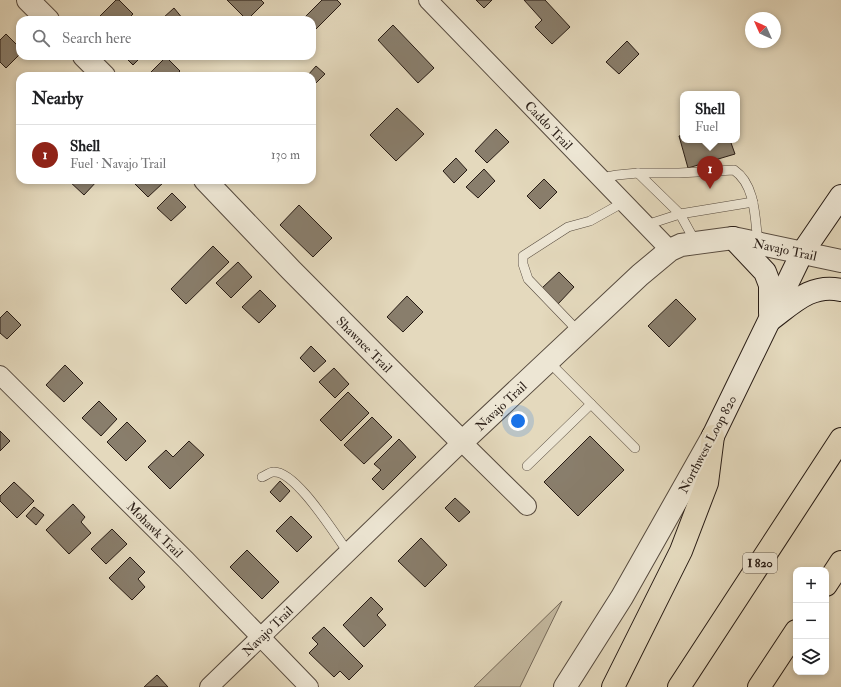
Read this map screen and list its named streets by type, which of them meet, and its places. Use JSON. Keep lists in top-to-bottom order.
{
  "streets": {
    "highway": ["I 820"],
    "street": [
      "Caddo Trail",
      "Navajo Trail",
      "Shawnee Trail",
      "Northwest Loop 820",
      "Mohawk Trail"
    ]
  },
  "crossings": [
    ["Caddo Trail", "Navajo Trail"],
    ["Navajo Trail", "Shawnee Trail"],
    ["Navajo Trail", "Northwest Loop 820"],
    ["Navajo Trail", "Mohawk Trail"]
  ],
  "north": "top left",
  "page": {
    "search": "Search here",
    "heading": "Nearby",
    "popup": ["Shell", "Fuel"],
    "list": [
      {
        "mark": "1",
        "name": "Shell",
        "note": "Fuel · Navajo Trail",
        "value": "130 m"
      }
    ],
    "pins": "1",
    "map_buttons": ["+", "−"]
  }
}
